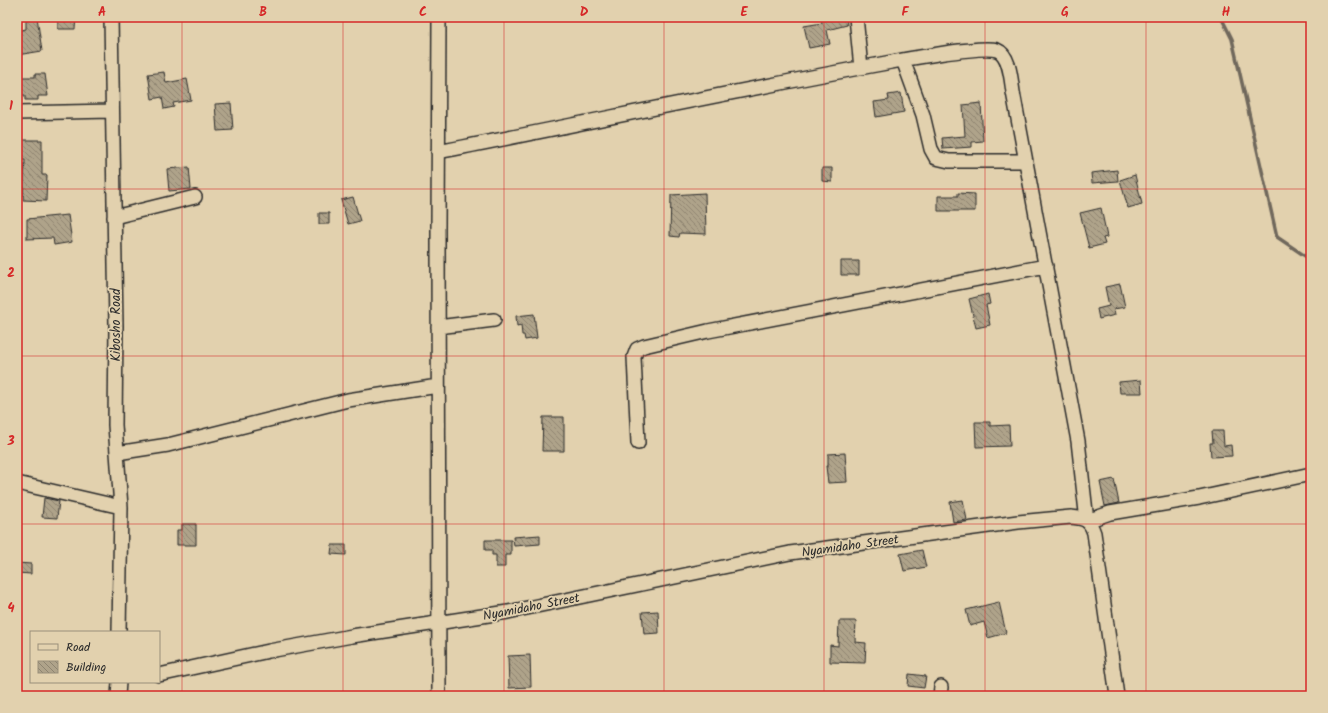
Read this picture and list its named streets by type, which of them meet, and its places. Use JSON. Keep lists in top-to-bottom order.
{
  "streets": {
    "street": ["Kibosho Road", "Nyamidaho Street"]
  },
  "legend": ["Road", "Building"],
  "grid": {
    "columns": [
      "A",
      "B",
      "C",
      "D",
      "E",
      "F",
      "G",
      "H"
    ],
    "rows": [
      "1",
      "2",
      "3",
      "4"
    ]
  }
}
